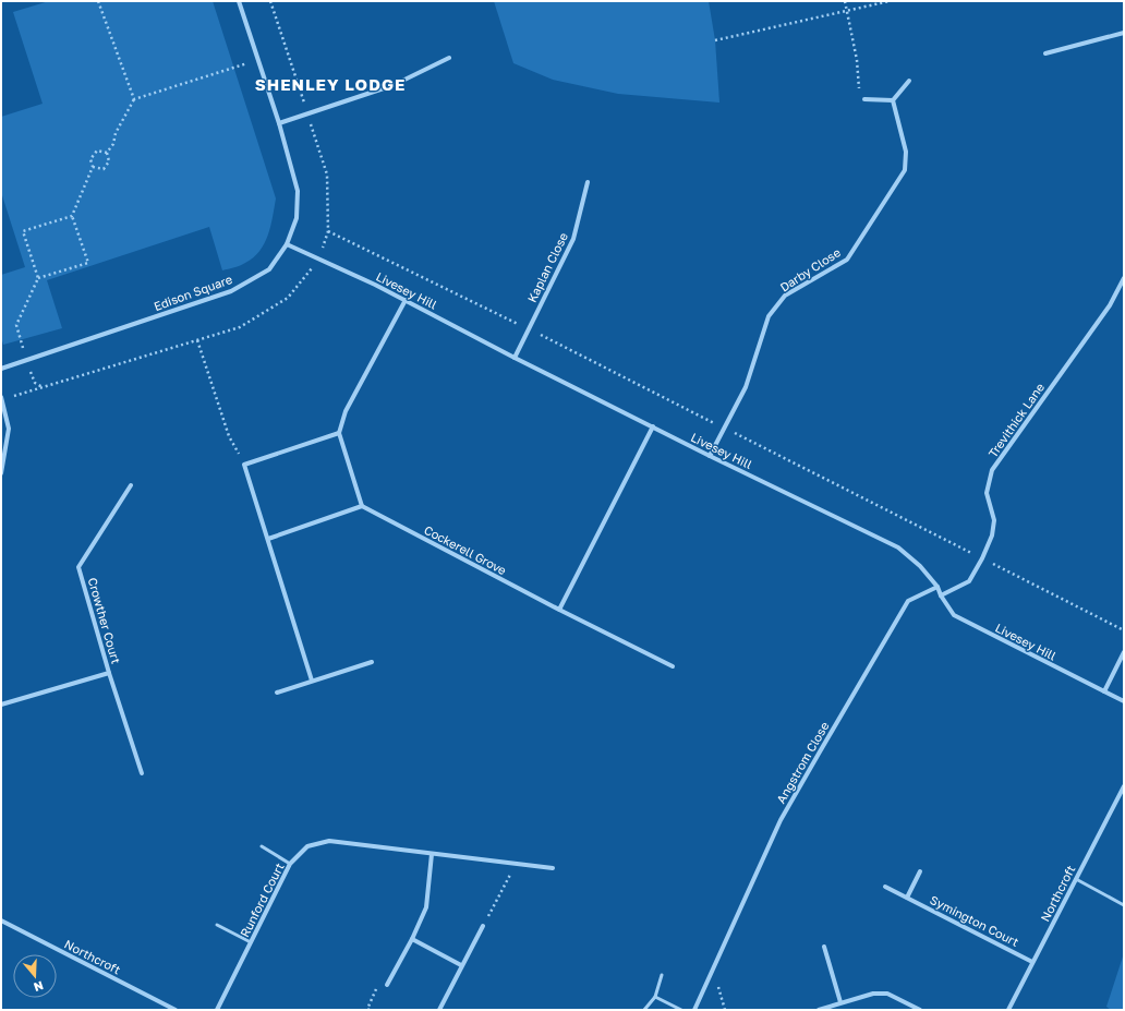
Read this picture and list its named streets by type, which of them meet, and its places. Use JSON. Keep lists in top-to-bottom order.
{
  "streets": {
    "street": [
      "Kaplan Close",
      "Darby Close",
      "Livesey Hill",
      "Edison Square",
      "Trevithick Lane",
      "Cockerell Grove",
      "Crowther Court",
      "Angstrom Close",
      "Northcroft",
      "Runford Court",
      "Symington Court"
    ]
  },
  "crossings": [
    ["Kaplan Close", "Livesey Hill"],
    ["Darby Close", "Livesey Hill"],
    ["Livesey Hill", "Edison Square"],
    ["Livesey Hill", "Trevithick Lane"],
    ["Livesey Hill", "Angstrom Close"],
    ["Northcroft", "Symington Court"]
  ],
  "districts": ["SHENLEY LODGE"],
  "north": "bottom"
}
